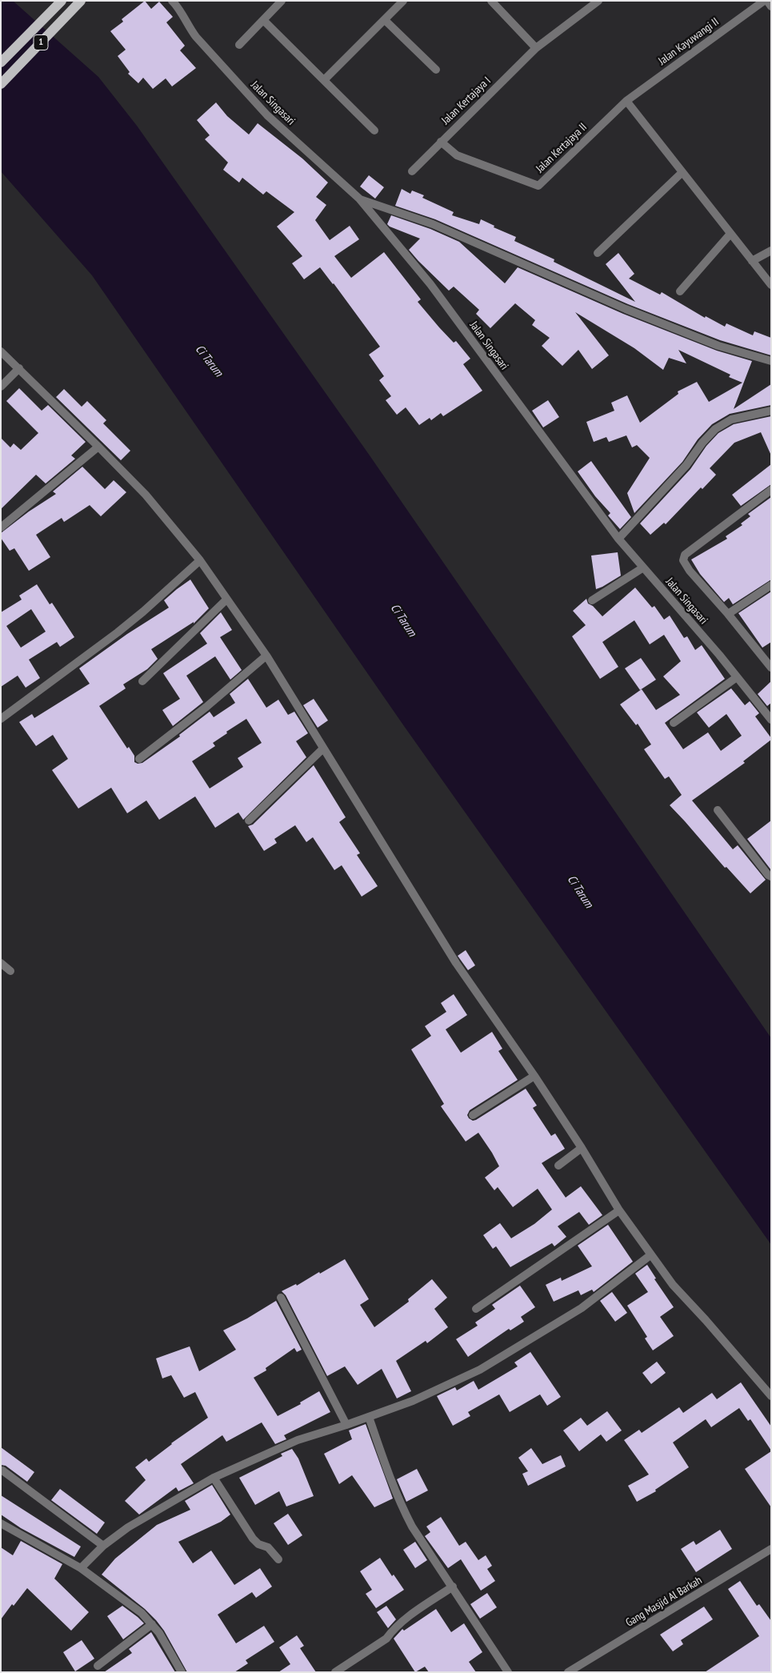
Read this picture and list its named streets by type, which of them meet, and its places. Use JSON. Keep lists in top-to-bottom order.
{
  "streets": {
    "main road": ["1"],
    "street": [
      "Jalan Kayuwangi II",
      "Jalan Kertajaya I",
      "Jalan Singasari",
      "Jalan Kertajaya II",
      "Gang Masjid Al Barkah"
    ]
  },
  "crossings": [
    ["Jalan Kayuwangi II", "Jalan Kertajaya II"],
    ["Jalan Kertajaya I", "Jalan Kertajaya II"]
  ],
  "water": ["Ci Tarum"]
}
